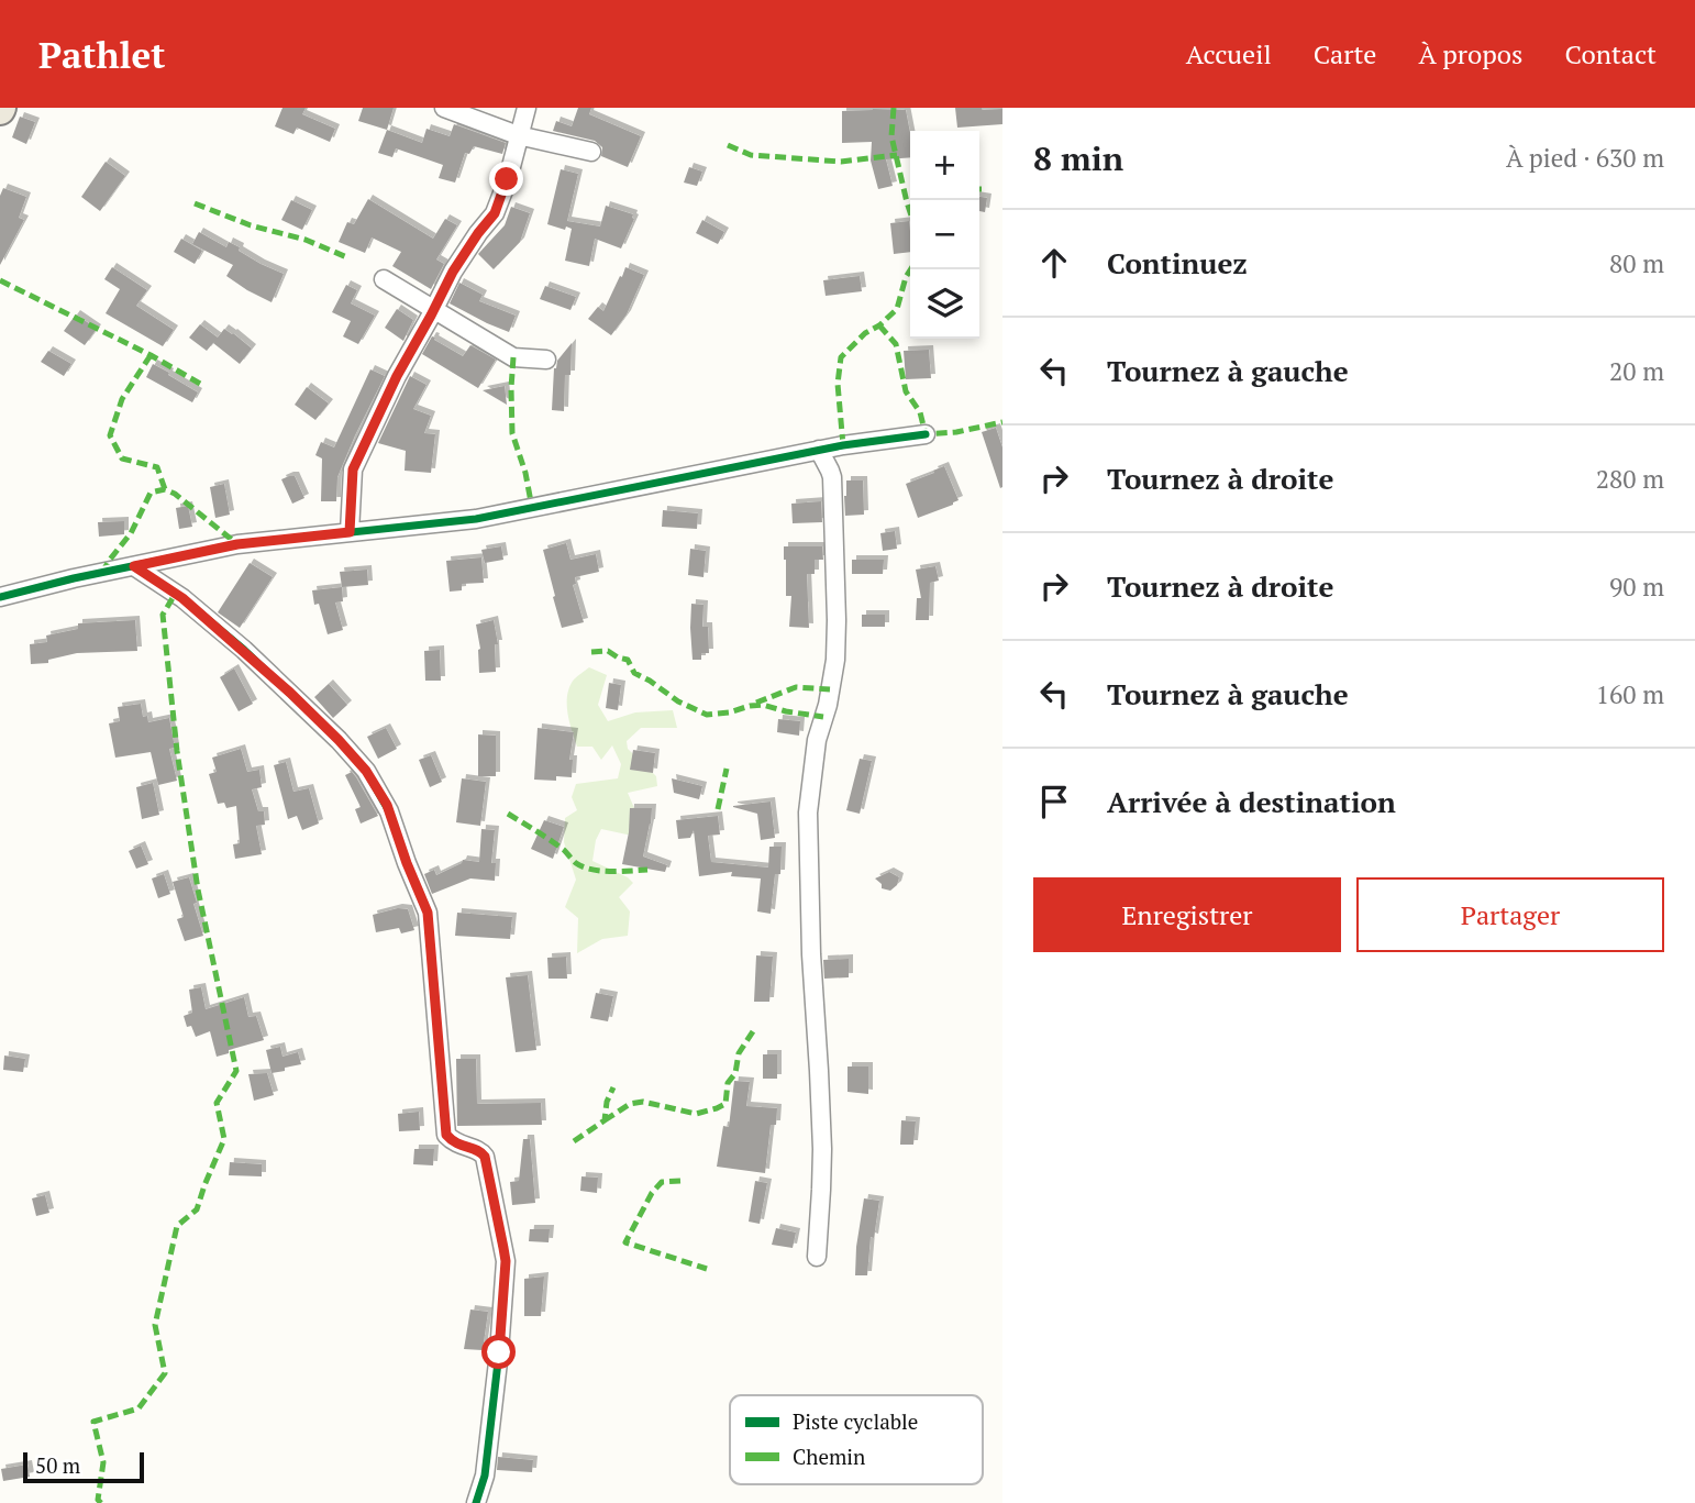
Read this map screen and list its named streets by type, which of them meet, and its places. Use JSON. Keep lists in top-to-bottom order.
{
  "legend": ["Piste cyclable", "Chemin"],
  "scale_bar": "50 m",
  "page": {
    "header": "Pathlet",
    "nav": [
      "Accueil",
      "Carte",
      "À propos",
      "Contact"
    ],
    "heading": ["8 min", "À pied · 630 m"],
    "map_buttons": ["+", "−"],
    "list": [
      ["Continuez", "80 m"],
      ["Tournez à gauche", "20 m"],
      ["Tournez à droite", "280 m"],
      ["Tournez à droite", "90 m"],
      ["Tournez à gauche", "160 m"],
      "Arrivée à destination"
    ],
    "buttons": ["Enregistrer", "Partager"],
    "scale": "50 m"
  }
}
